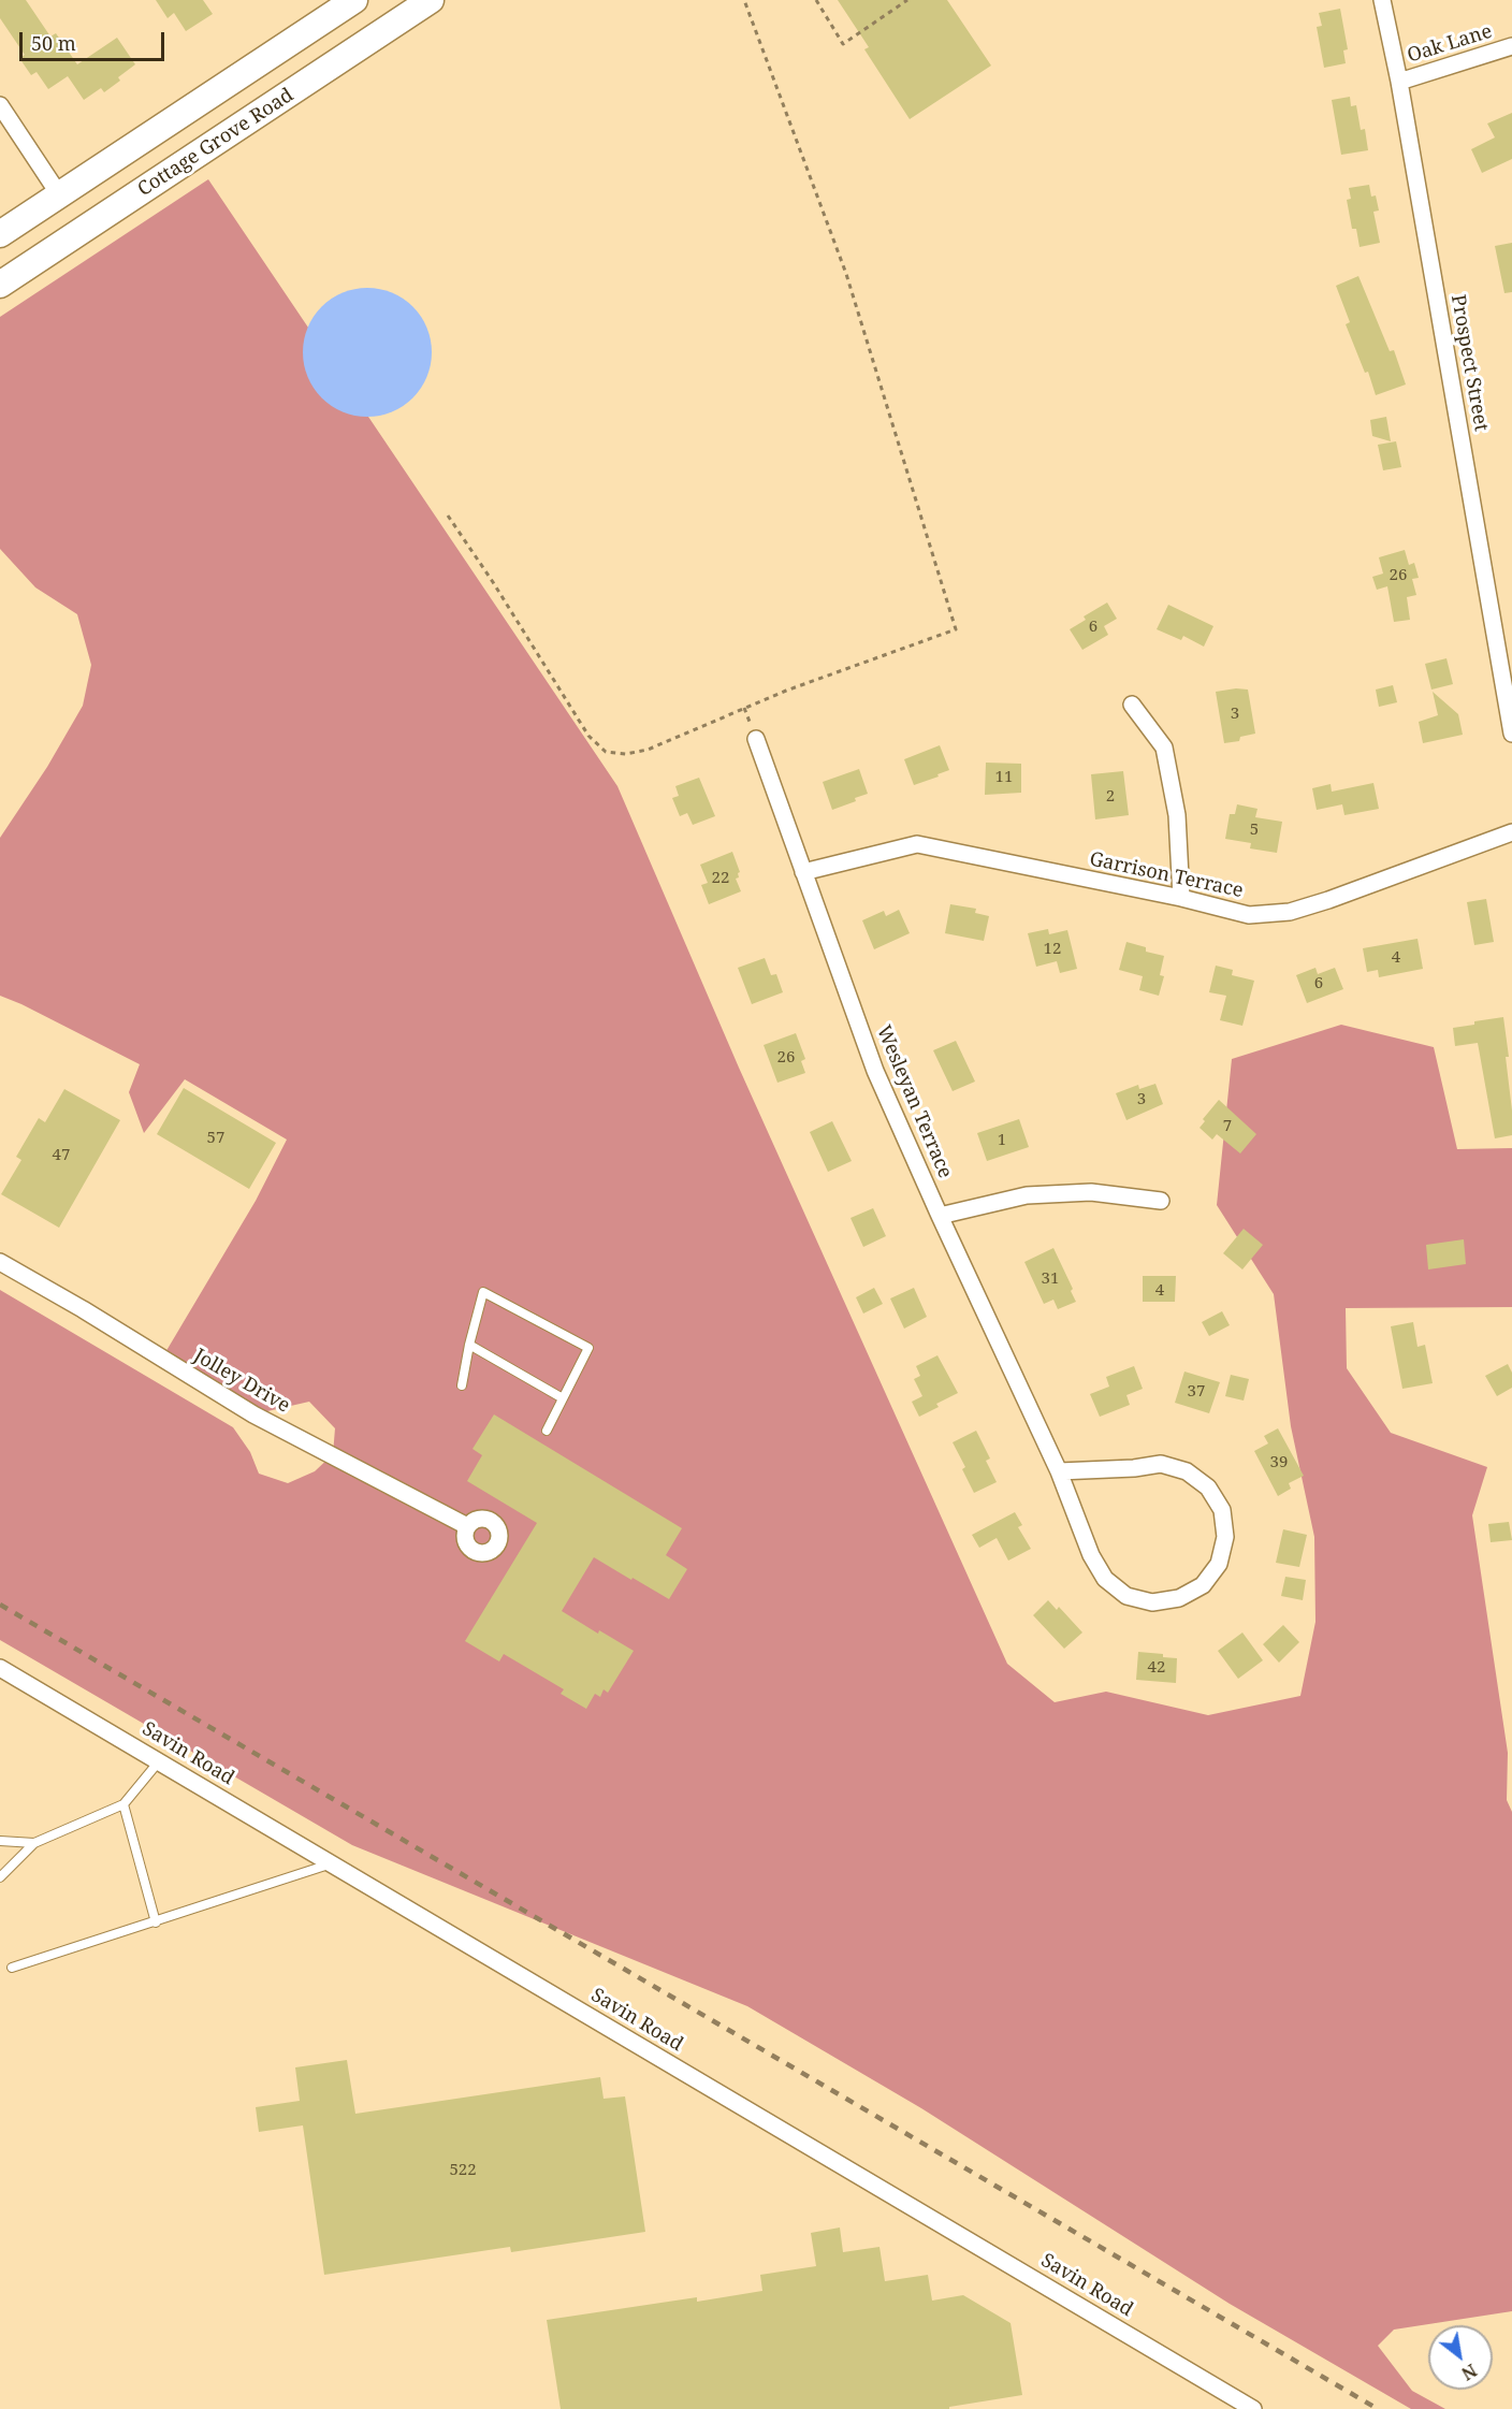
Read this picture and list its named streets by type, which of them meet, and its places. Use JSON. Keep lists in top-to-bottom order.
{
  "streets": {
    "main road": ["Cottage Grove Road"],
    "street": [
      "Oak Lane",
      "Prospect Street",
      "Garrison Terrace",
      "Wesleyan Terrace",
      "Jolley Drive",
      "Savin Road"
    ]
  },
  "crossings": [
    ["Oak Lane", "Prospect Street"],
    ["Garrison Terrace", "Wesleyan Terrace"]
  ],
  "house_numbers": [
    "26",
    "6",
    "3",
    "11",
    "2",
    "5",
    "22",
    "12",
    "4",
    "6",
    "26",
    "3",
    "7",
    "57",
    "1",
    "47",
    "31",
    "4",
    "37",
    "39",
    "42",
    "522"
  ],
  "scale_bar": "50 m",
  "north": "bottom right"
}
